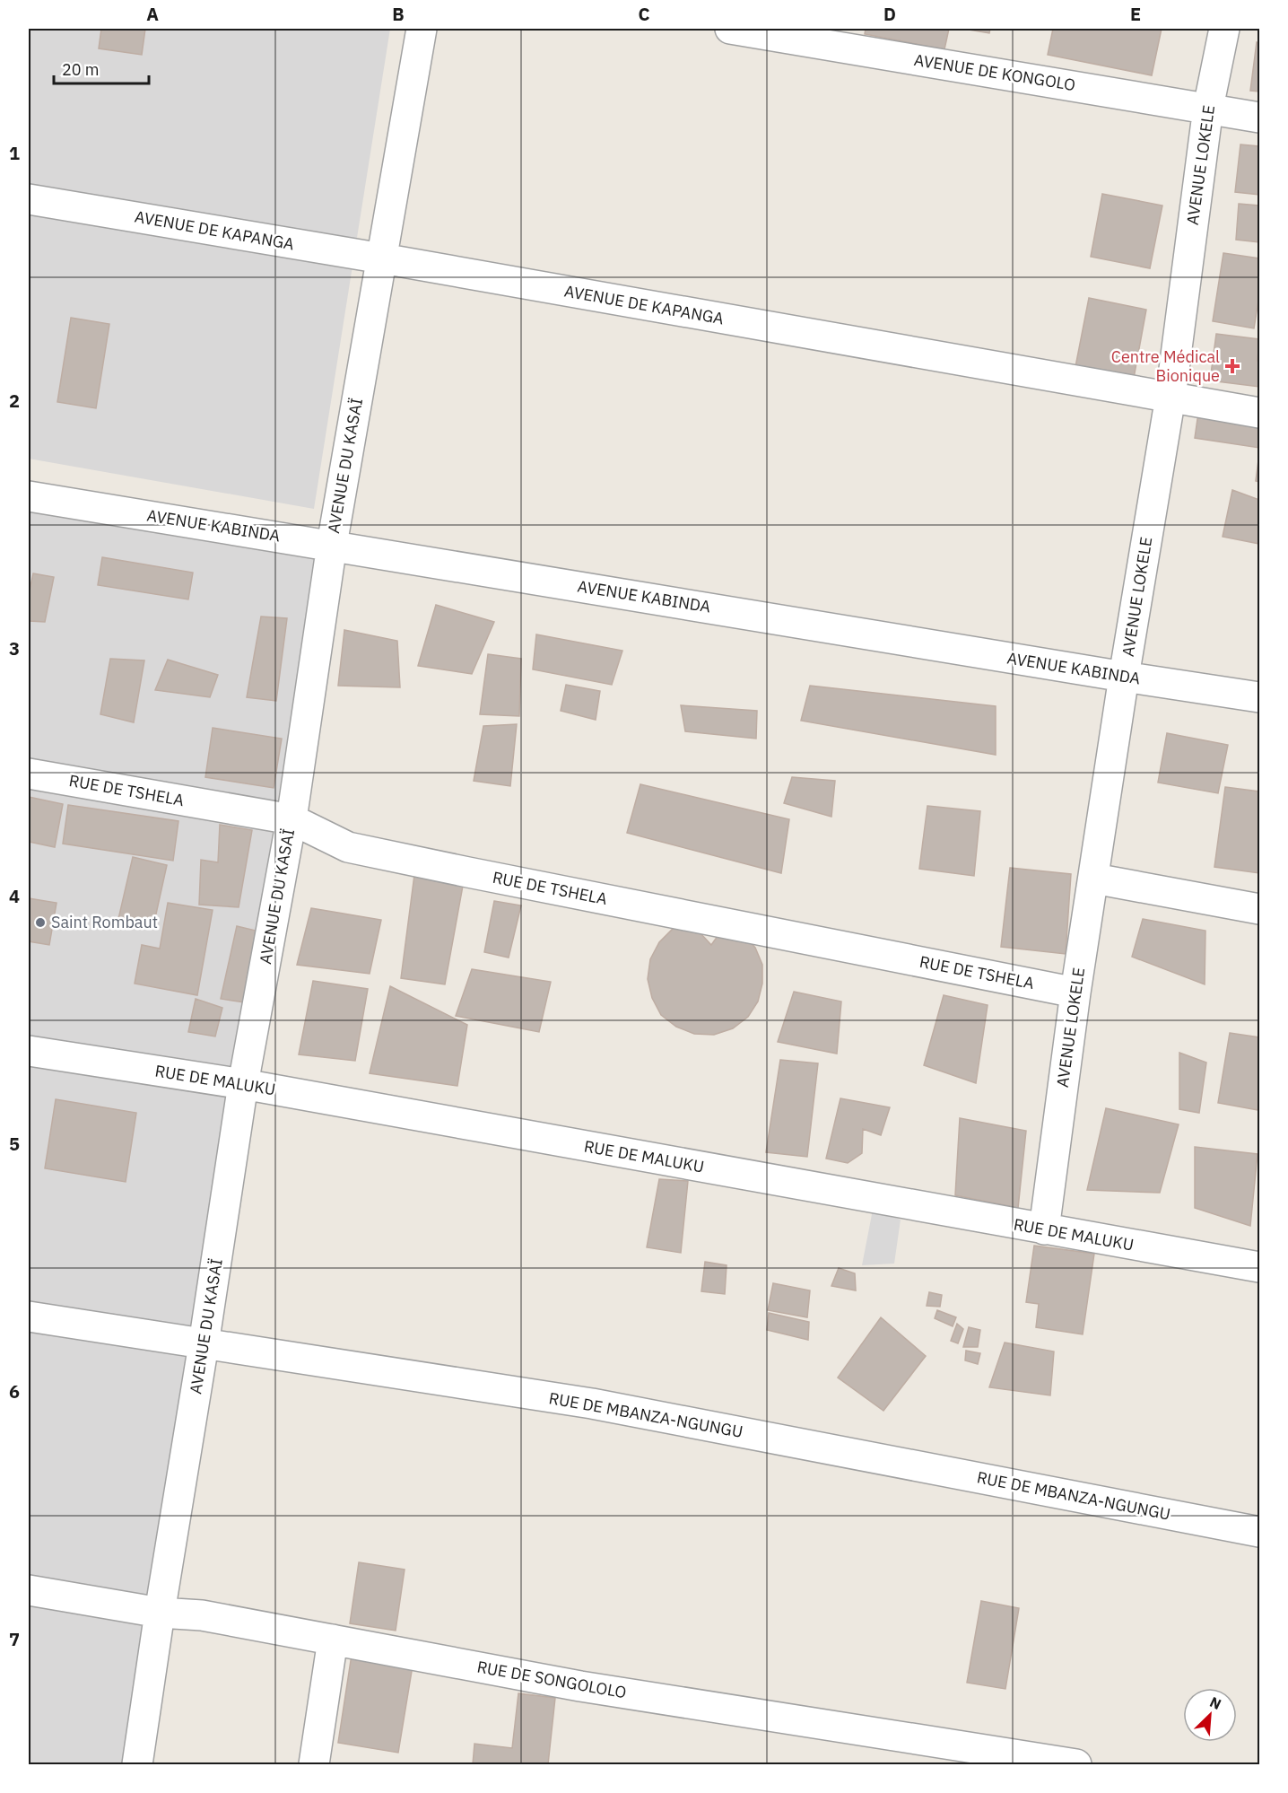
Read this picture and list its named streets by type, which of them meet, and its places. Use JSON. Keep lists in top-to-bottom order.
{
  "streets": {
    "street": [
      "AVENUE DE KONGOLO",
      "AVENUE LOKELE",
      "AVENUE DE KAPANGA",
      "AVENUE DU KASAÏ",
      "AVENUE KABINDA",
      "RUE DE TSHELA",
      "RUE DE MALUKU",
      "RUE DE MBANZA-NGUNGU",
      "RUE DE SONGOLOLO"
    ]
  },
  "crossings": [
    ["AVENUE DE KONGOLO", "AVENUE LOKELE"],
    ["AVENUE LOKELE", "AVENUE DE KAPANGA"],
    ["AVENUE LOKELE", "AVENUE KABINDA"],
    ["AVENUE LOKELE", "RUE DE TSHELA"],
    ["AVENUE LOKELE", "RUE DE MALUKU"],
    ["AVENUE DE KAPANGA", "AVENUE DU KASAÏ"],
    ["AVENUE DU KASAÏ", "AVENUE KABINDA"],
    ["AVENUE DU KASAÏ", "RUE DE TSHELA"],
    ["AVENUE DU KASAÏ", "RUE DE MALUKU"],
    ["AVENUE DU KASAÏ", "RUE DE MBANZA-NGUNGU"],
    ["AVENUE DU KASAÏ", "RUE DE SONGOLOLO"]
  ],
  "places": {
    "health": ["Centre Médical Bionique"],
    "other": ["Saint Rombaut"]
  },
  "scale_bar": "20 m",
  "north": "top right",
  "grid": {
    "columns": [
      "A",
      "B",
      "C",
      "D",
      "E"
    ],
    "rows": [
      "1",
      "2",
      "3",
      "4",
      "5",
      "6",
      "7"
    ]
  }
}
